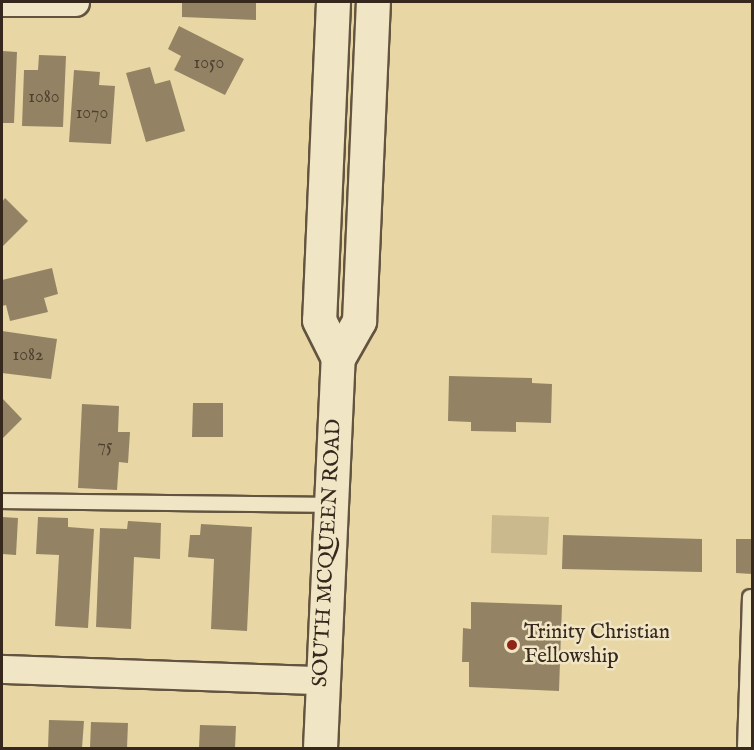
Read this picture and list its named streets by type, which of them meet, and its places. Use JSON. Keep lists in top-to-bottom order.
{
  "streets": {
    "main road": ["SOUTH MCQUEEN ROAD"]
  },
  "places": ["Trinity Christian Fellowship"],
  "house_numbers": [
    "1050",
    "1080",
    "1070",
    "1082",
    "75"
  ]
}
